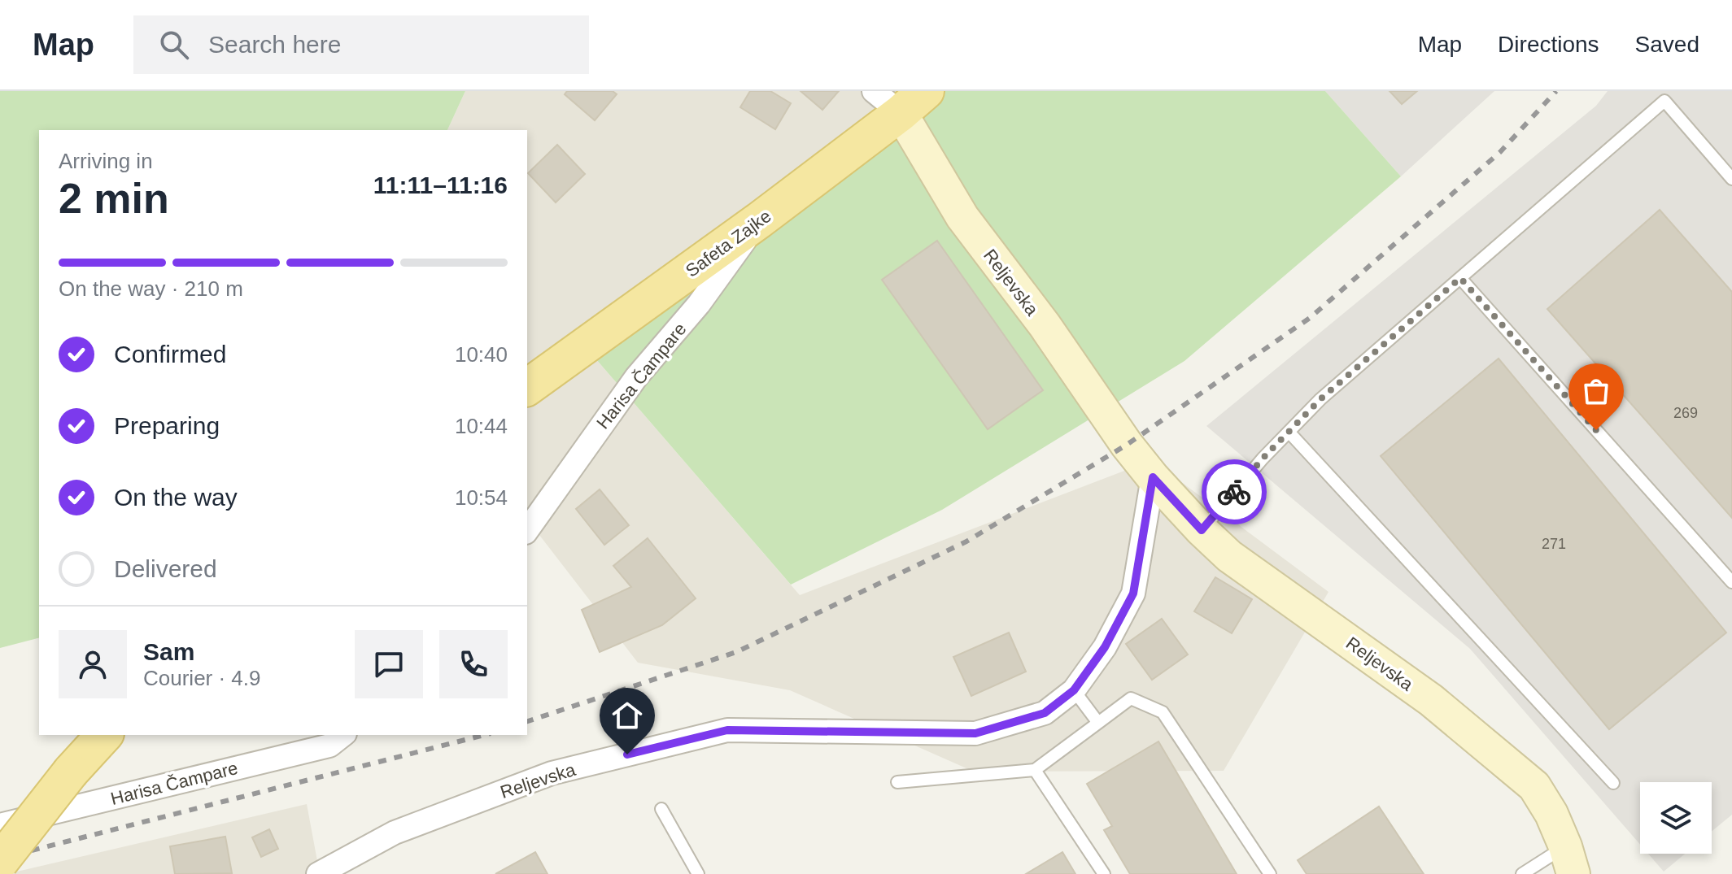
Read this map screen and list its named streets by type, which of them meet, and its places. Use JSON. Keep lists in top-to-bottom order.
{
  "streets": {
    "main road": ["Safeta Zajke", "Reljevska"],
    "street": ["Harisa Čampare"]
  },
  "crossings": [
    ["Safeta Zajke", "Reljevska"],
    ["Safeta Zajke", "Harisa Čampare"]
  ],
  "house_numbers": ["269", "271"],
  "page": {
    "header": "Map",
    "search": "Search here",
    "nav": ["Map", "Directions", "Saved"],
    "heading": ["2 min", "Arriving in", "11:11–11:16"],
    "panel": ["Sam", "Courier · 4.9"],
    "bar": "On the way · 210 m",
    "list": [
      ["Confirmed", "10:40"],
      ["Preparing", "10:44"],
      ["On the way", "10:54"],
      "Delivered"
    ]
  }
}
